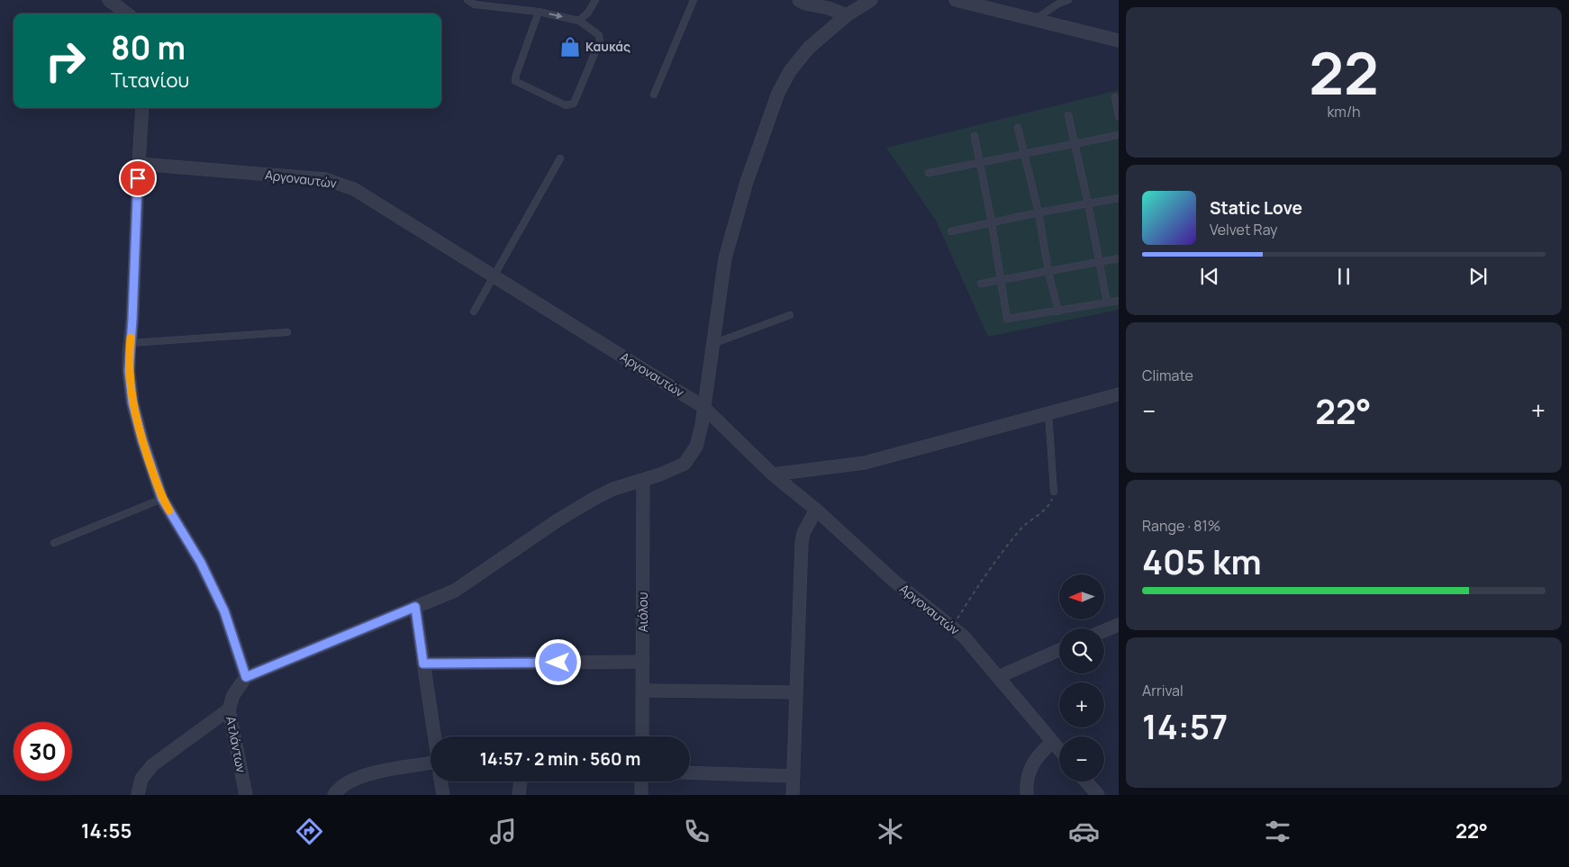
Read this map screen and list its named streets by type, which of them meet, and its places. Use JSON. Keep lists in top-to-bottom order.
{
  "streets": {
    "street": ["Αργοναυτών", "Αιόλου", "Ατλάντων"]
  },
  "places": {
    "shop": ["Καυκάς"]
  },
  "north": "left",
  "page": {
    "tile": [
      ["22", "km/h"],
      "Climate",
      ["Range · 81%", "405 km"],
      ["Arrival", "14:57"]
    ],
    "turn": ["80 m", "Τιτανίου"],
    "song": ["Static Love", "Velvet Ray"],
    "heat": ["−", "22°", "+"],
    "map_buttons": ["+", "−"],
    "limit": "30",
    "trip": "14:57 · 2 min · 560 m",
    "tabs": ["14:55", "22°"]
  }
}
